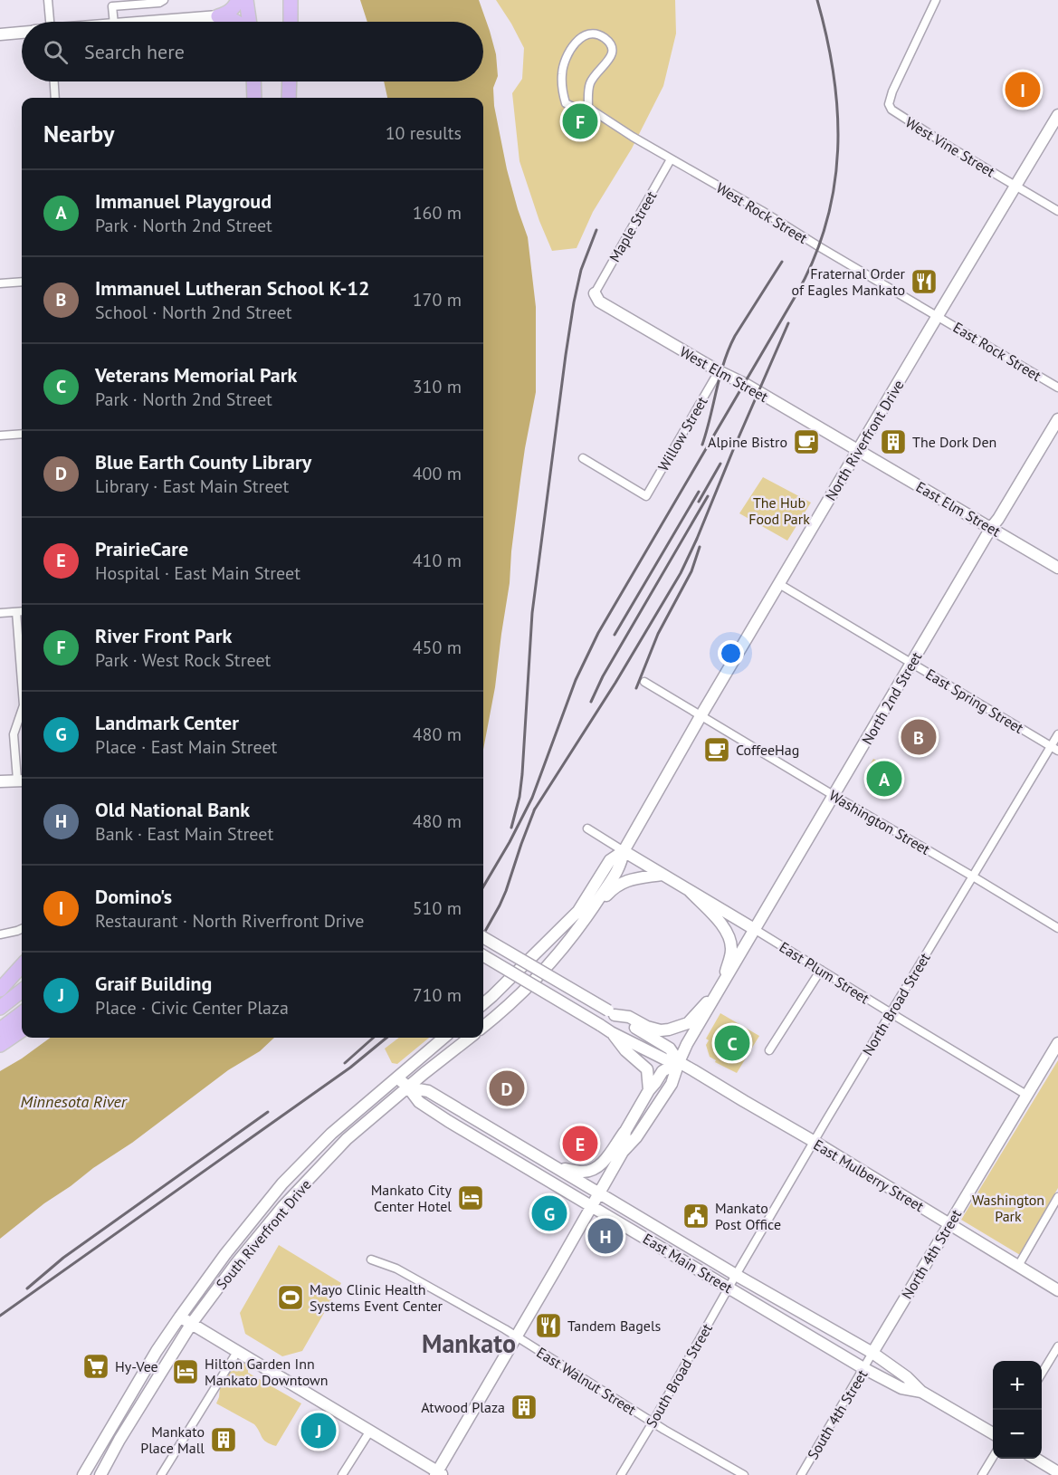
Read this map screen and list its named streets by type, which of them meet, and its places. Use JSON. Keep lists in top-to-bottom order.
{
  "streets": {
    "main road": [
      "West Elm Street",
      "North Riverfront Drive",
      "East Elm Street",
      "North 2nd Street",
      "East Plum Street",
      "East Mulberry Street",
      "South Riverfront Drive",
      "North 4th Street",
      "East Main Street"
    ],
    "street": [
      "West Vine Street",
      "West Rock Street",
      "Maple Street",
      "East Rock Street",
      "Willow Street",
      "East Spring Street",
      "Washington Street",
      "North Broad Street",
      "South Broad Street",
      "East Walnut Street",
      "South 4th Street"
    ]
  },
  "crossings": [
    ["West Vine Street", "North Riverfront Drive"],
    ["West Rock Street", "Maple Street"],
    ["West Rock Street", "East Rock Street"],
    ["West Rock Street", "North Riverfront Drive"],
    ["Maple Street", "West Elm Street"],
    ["East Rock Street", "North Riverfront Drive"],
    ["West Elm Street", "Willow Street"],
    ["West Elm Street", "North Riverfront Drive"],
    ["West Elm Street", "East Elm Street"],
    ["North Riverfront Drive", "East Elm Street"],
    ["North Riverfront Drive", "East Spring Street"],
    ["North Riverfront Drive", "Washington Street"],
    ["North Riverfront Drive", "East Plum Street"],
    ["East Elm Street", "North 2nd Street"],
    ["North 2nd Street", "East Spring Street"],
    ["North 2nd Street", "Washington Street"],
    ["North 2nd Street", "East Plum Street"],
    ["North 2nd Street", "East Mulberry Street"],
    ["North 2nd Street", "East Main Street"],
    ["North 2nd Street", "East Walnut Street"],
    ["East Spring Street", "North Broad Street"],
    ["Washington Street", "North Broad Street"],
    ["East Plum Street", "North Broad Street"],
    ["East Plum Street", "North 4th Street"],
    ["North Broad Street", "East Mulberry Street"],
    ["North Broad Street", "East Main Street"],
    ["North Broad Street", "South Broad Street"],
    ["East Mulberry Street", "North 4th Street"],
    ["South Riverfront Drive", "East Main Street"],
    ["North 4th Street", "East Main Street"],
    ["North 4th Street", "South 4th Street"],
    ["East Main Street", "South Broad Street"],
    ["East Main Street", "South 4th Street"],
    ["South Broad Street", "East Walnut Street"]
  ],
  "districts": ["Mankato"],
  "water": ["Minnesota River"],
  "parks": ["The Hub Food Park", "Washington Park"],
  "places": {
    "restaurant": ["Fraternal Order of Eagles Mankato", "Tandem Bagels"],
    "cafe": ["Alpine Bistro", "CoffeeHag"],
    "building": ["The Dork Den", "Atwood Plaza", "Mankato Place Mall"],
    "hotel": ["Mankato City Center Hotel", "Hilton Garden Inn Mankato Downtown"],
    "public building": ["Mankato Post Office"],
    "sports": ["Mayo Clinic Health Systems Event Center"],
    "supermarket": ["Hy-Vee"]
  },
  "page": {
    "search": "Search here",
    "pins": [
      "I",
      "F",
      "B",
      "A",
      "C",
      "D",
      "E",
      "G",
      "H",
      "J"
    ],
    "heading": ["Nearby", "10 results"],
    "list": [
      {
        "mark": "A",
        "name": "Immanuel Playgroud",
        "note": "Park · North 2nd Street",
        "value": "160 m"
      },
      {
        "mark": "B",
        "name": "Immanuel Lutheran School K-12",
        "note": "School · North 2nd Street",
        "value": "170 m"
      },
      {
        "mark": "C",
        "name": "Veterans Memorial Park",
        "note": "Park · North 2nd Street",
        "value": "310 m"
      },
      {
        "mark": "D",
        "name": "Blue Earth County Library",
        "note": "Library · East Main Street",
        "value": "400 m"
      },
      {
        "mark": "E",
        "name": "PrairieCare",
        "note": "Hospital · East Main Street",
        "value": "410 m"
      },
      {
        "mark": "F",
        "name": "River Front Park",
        "note": "Park · West Rock Street",
        "value": "450 m"
      },
      {
        "mark": "G",
        "name": "Landmark Center",
        "note": "Place · East Main Street",
        "value": "480 m"
      },
      {
        "mark": "H",
        "name": "Old National Bank",
        "note": "Bank · East Main Street",
        "value": "480 m"
      },
      {
        "mark": "I",
        "name": "Domino's",
        "note": "Restaurant · North Riverfront Drive",
        "value": "510 m"
      },
      {
        "mark": "J",
        "name": "Graif Building",
        "note": "Place · Civic Center Plaza",
        "value": "710 m"
      }
    ],
    "map_buttons": ["+", "−"]
  }
}
